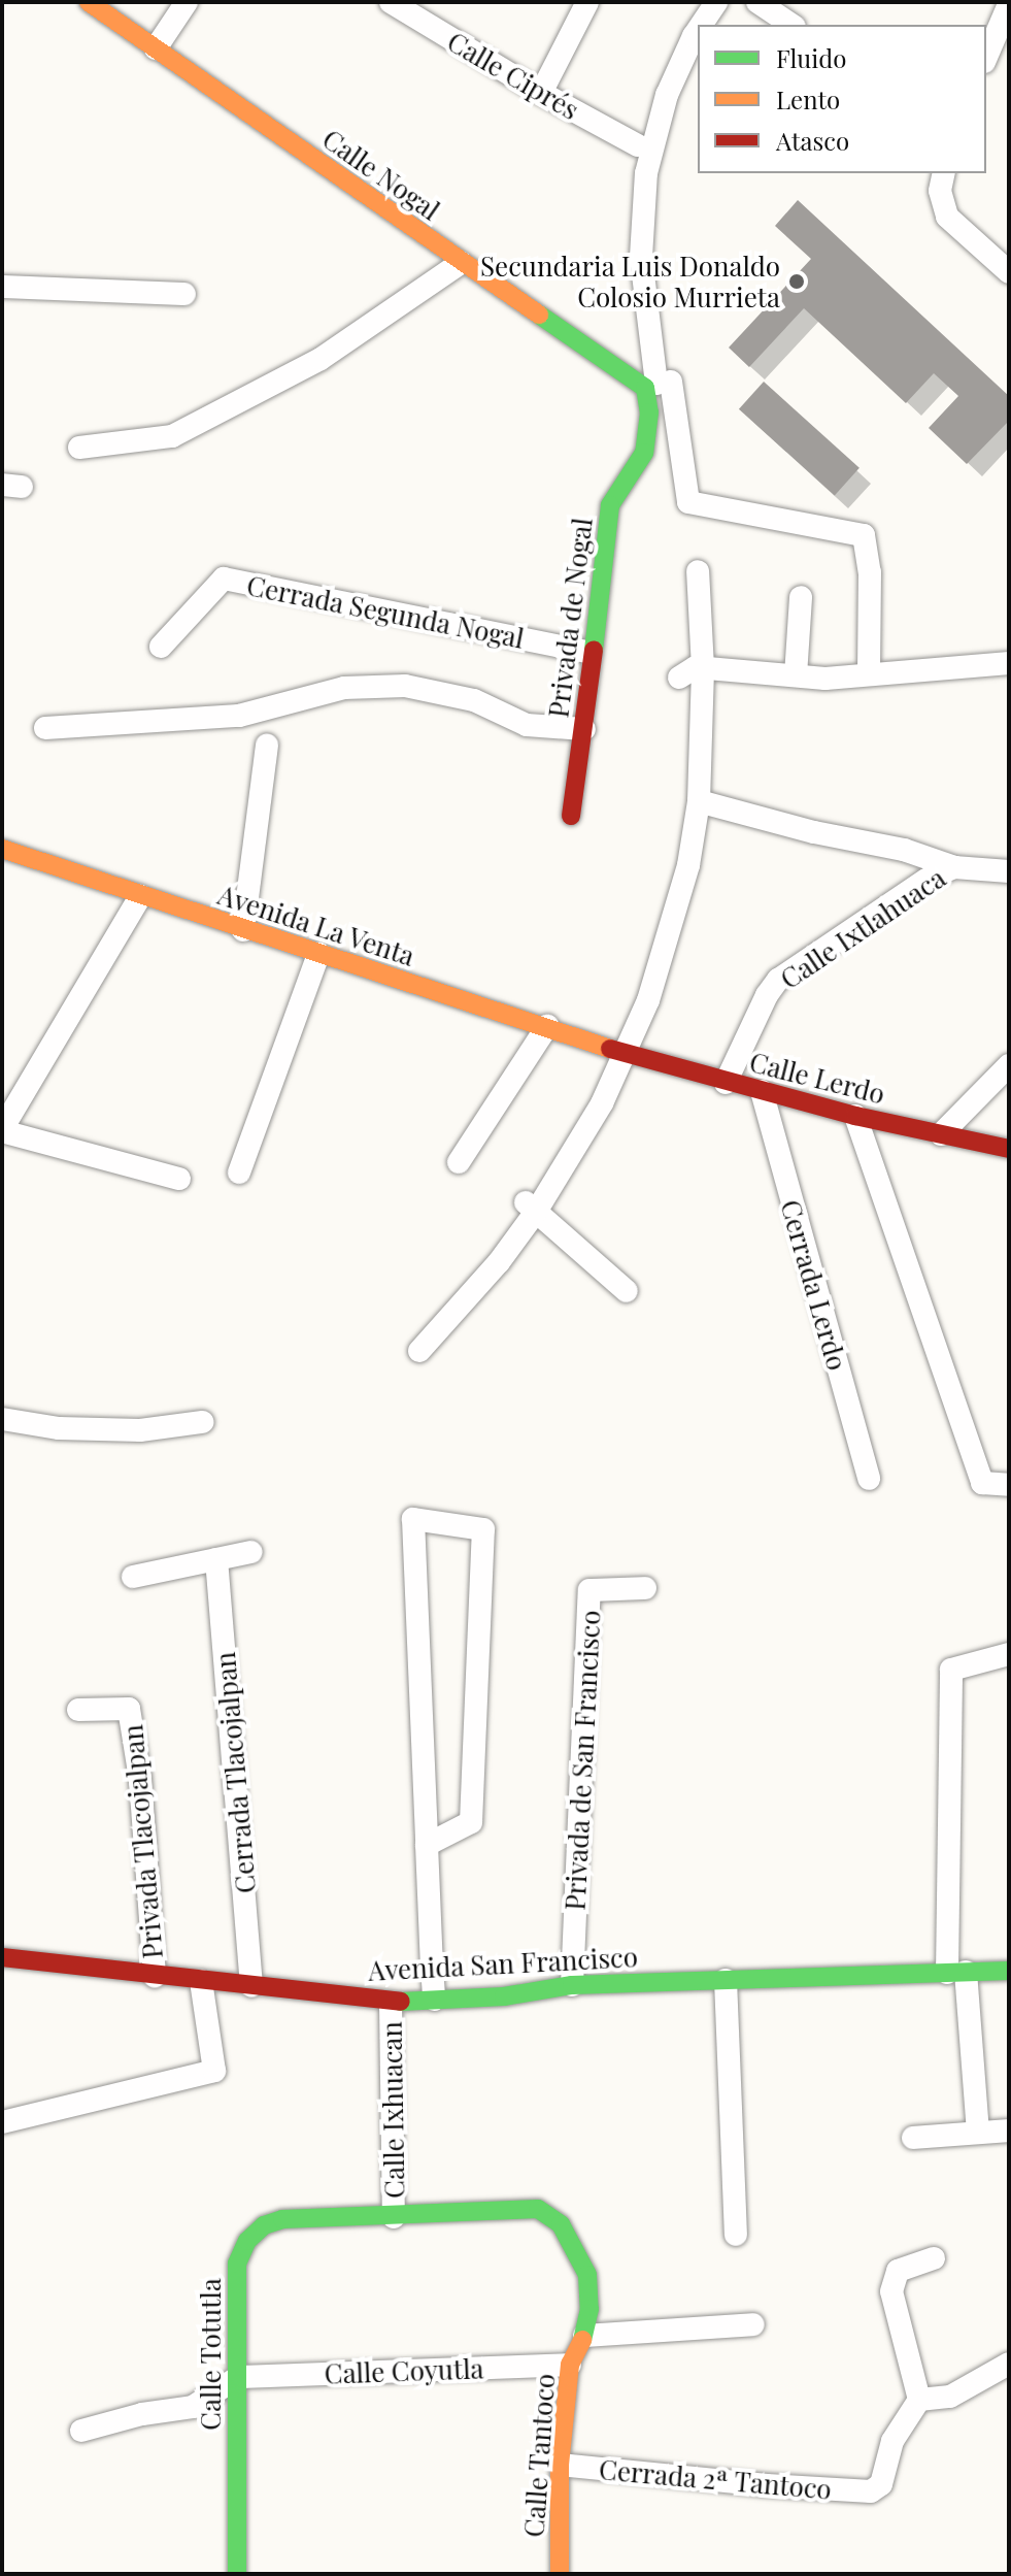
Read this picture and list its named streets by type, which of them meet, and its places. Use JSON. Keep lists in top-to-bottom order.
{
  "streets": {
    "street": [
      "Calle Ciprés",
      "Calle Nogal",
      "Cerrada Segunda Nogal",
      "Privada de Nogal",
      "Avenida La Venta",
      "Calle Ixtlahuaca",
      "Calle Lerdo",
      "Cerrada Lerdo",
      "Privada de San Francisco",
      "Cerrada Tlacojalpan",
      "Privada Tlacojalpan",
      "Avenida San Francisco",
      "Calle Ixhuacan",
      "Calle Totutla",
      "Calle Coyutla",
      "Calle Tantoco",
      "Cerrada 2ª Tantoco"
    ]
  },
  "crossings": [
    ["Calle Nogal", "Privada de Nogal"],
    ["Cerrada Segunda Nogal", "Privada de Nogal"],
    ["Avenida La Venta", "Calle Lerdo"],
    ["Calle Ixtlahuaca", "Calle Lerdo"],
    ["Calle Lerdo", "Cerrada Lerdo"],
    ["Privada de San Francisco", "Avenida San Francisco"],
    ["Cerrada Tlacojalpan", "Avenida San Francisco"],
    ["Privada Tlacojalpan", "Avenida San Francisco"],
    ["Avenida San Francisco", "Calle Ixhuacan"],
    ["Calle Ixhuacan", "Calle Totutla"],
    ["Calle Ixhuacan", "Calle Tantoco"],
    ["Calle Totutla", "Calle Coyutla"],
    ["Calle Totutla", "Calle Tantoco"],
    ["Calle Coyutla", "Calle Tantoco"],
    ["Calle Tantoco", "Cerrada 2ª Tantoco"]
  ],
  "places": ["Secundaria Luis Donaldo Colosio Murrieta"],
  "legend": ["Fluido", "Lento", "Atasco"]
}
